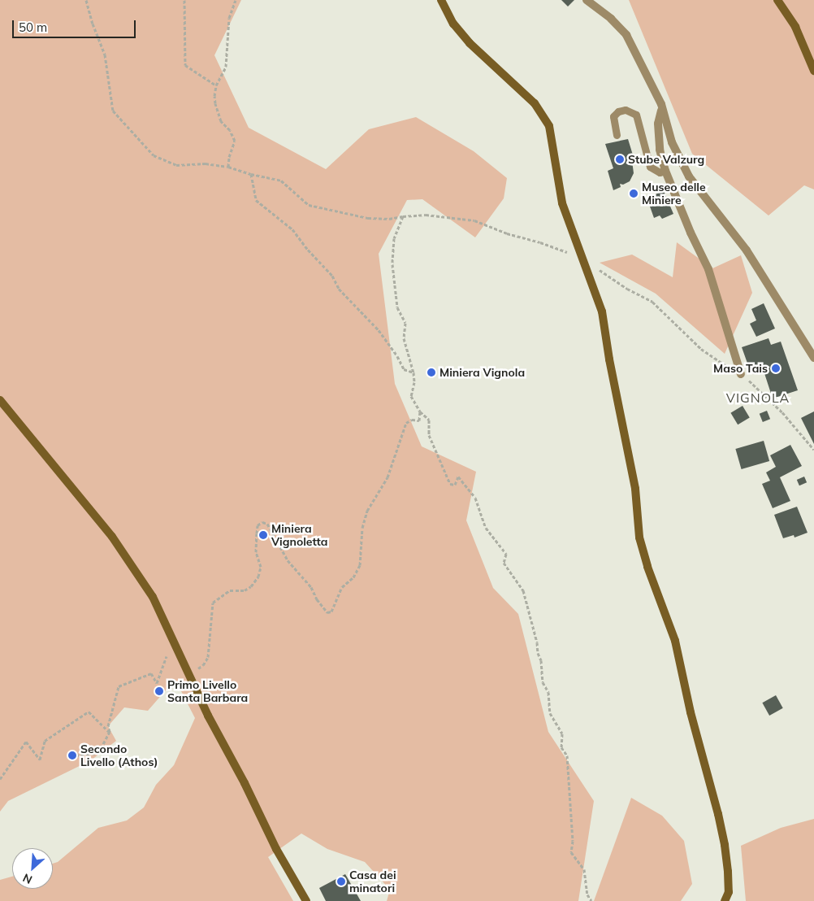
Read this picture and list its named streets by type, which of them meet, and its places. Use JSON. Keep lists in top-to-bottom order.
{
  "districts": ["VIGNOLA"],
  "places": [
    "Stube Valzurg",
    "Museo delle Miniere",
    "Maso Tais",
    "Miniera Vignola",
    "Miniera Vignoletta",
    "Primo Livello Santa Barbara",
    "Secondo Livello (Athos)",
    "Casa dei minatori"
  ],
  "scale_bar": "50 m",
  "north": "bottom left"
}
